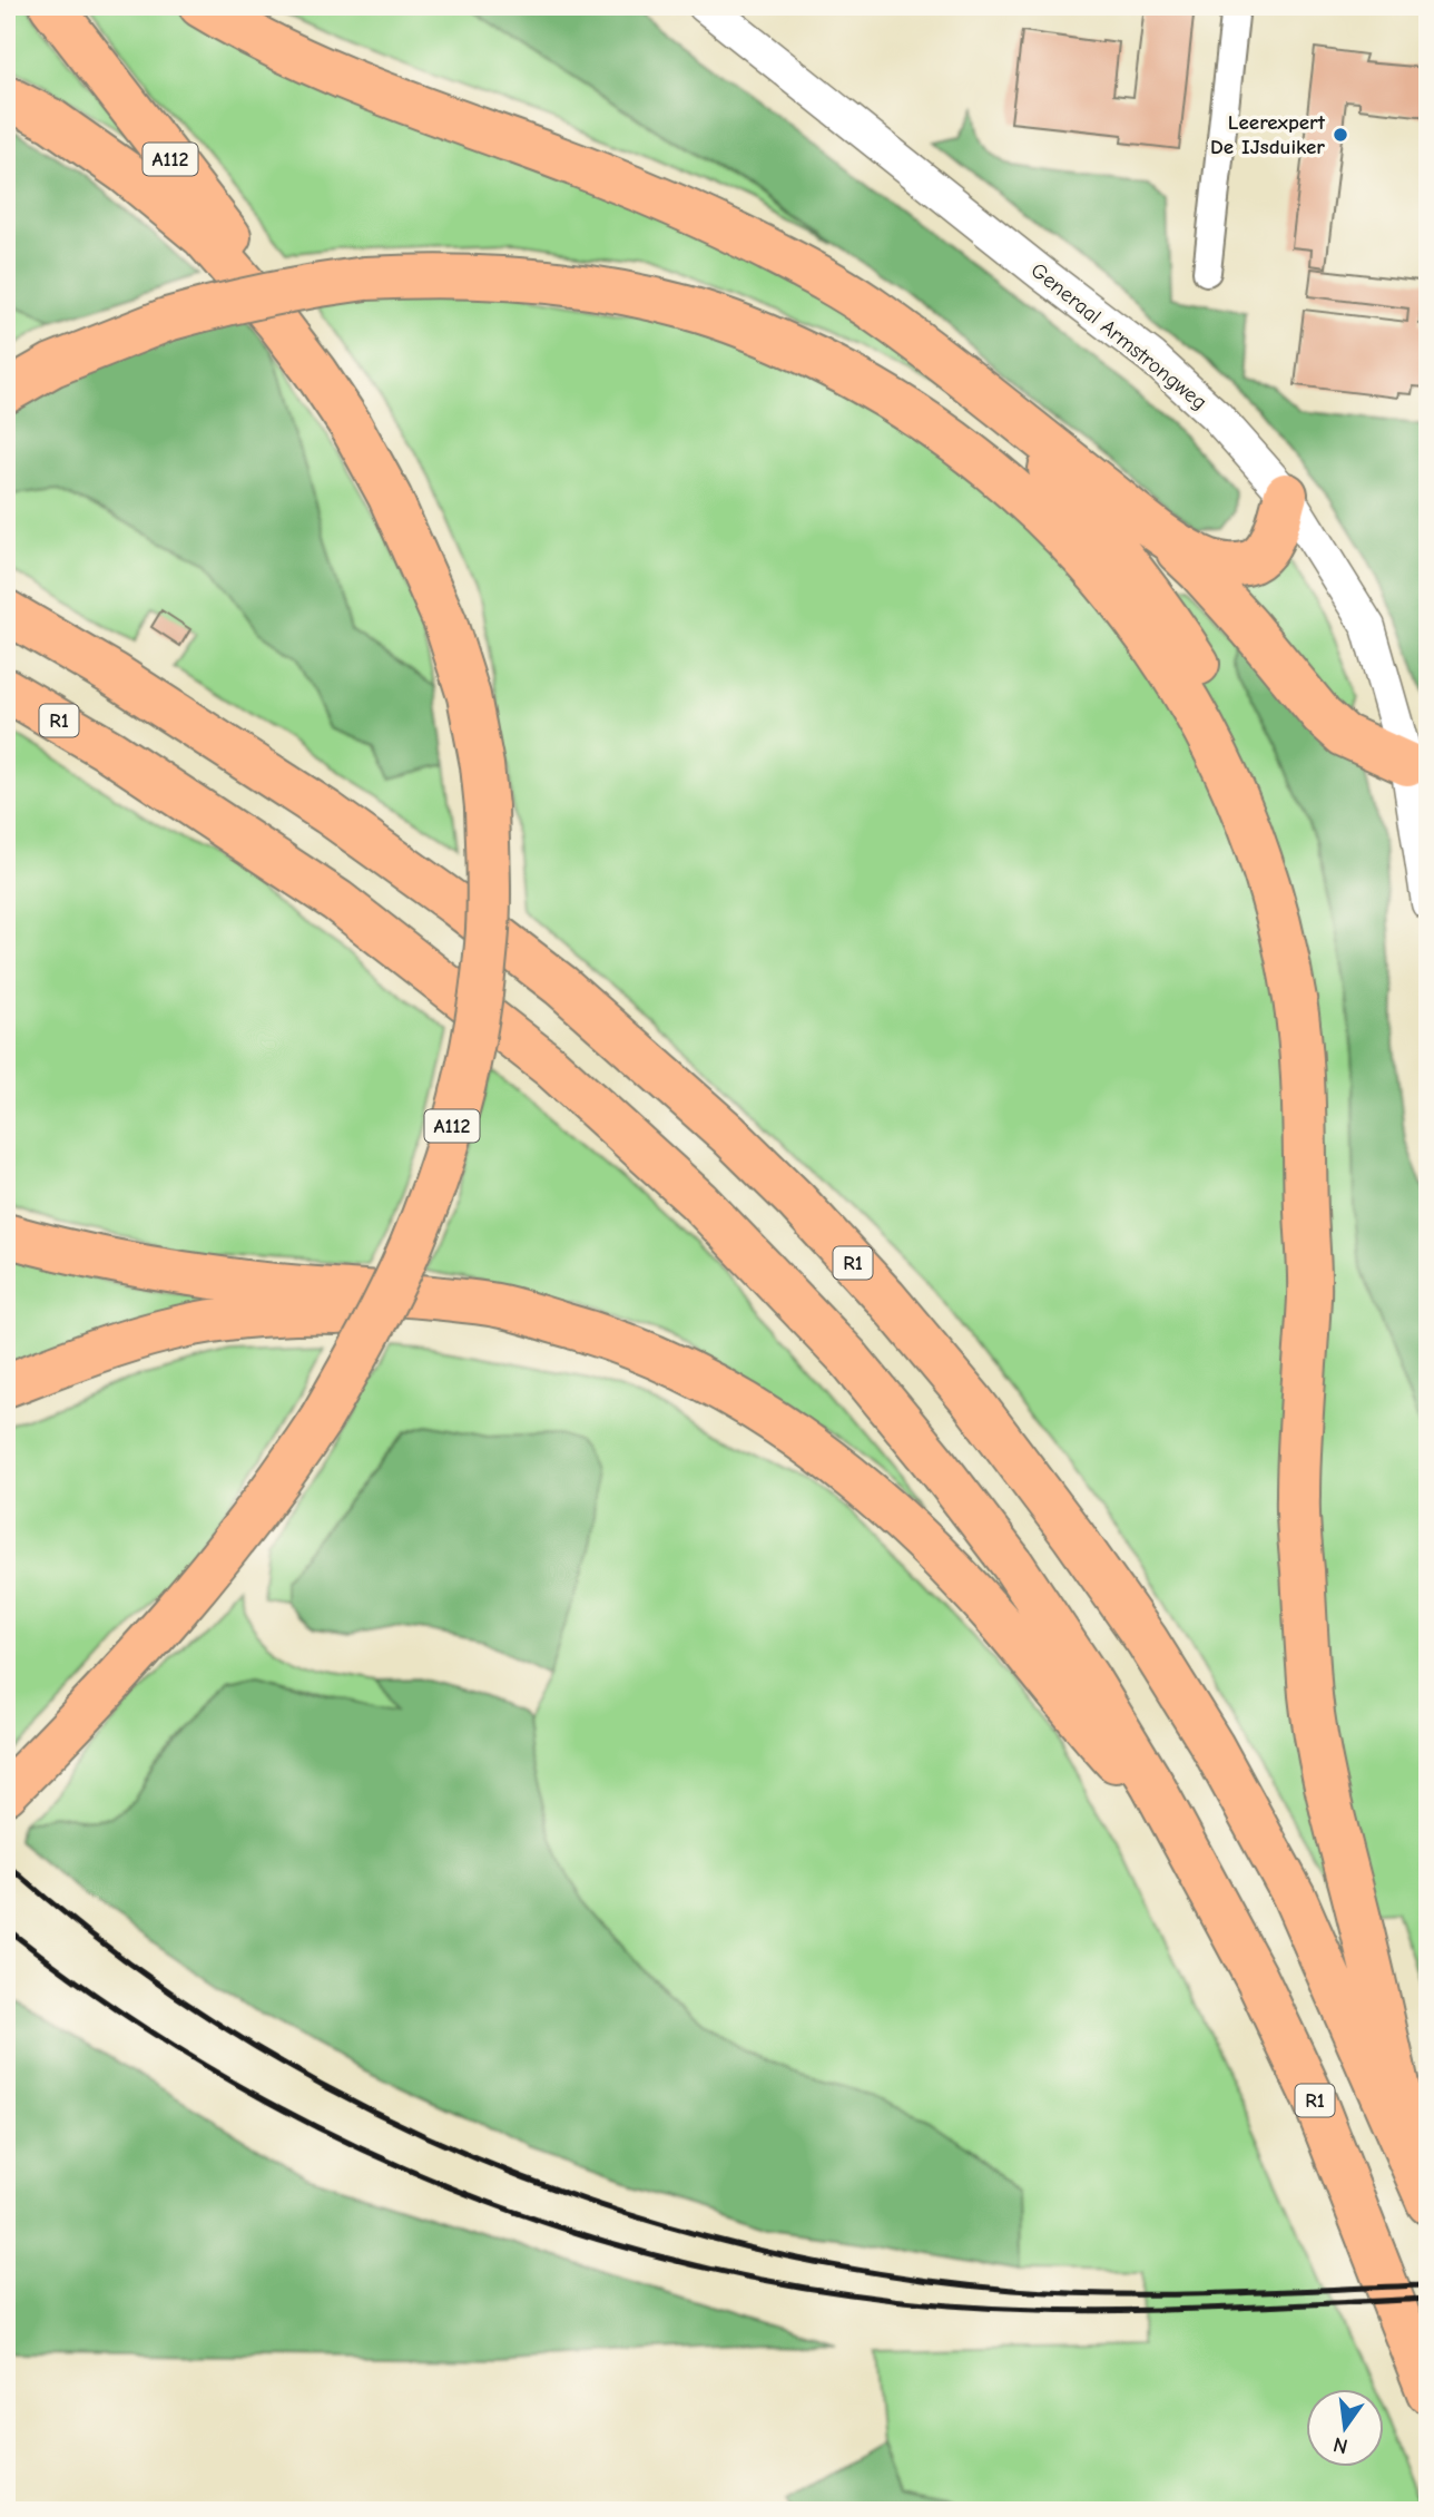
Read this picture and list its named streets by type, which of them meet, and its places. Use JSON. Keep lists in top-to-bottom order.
{
  "streets": {
    "highway": ["A112", "R1"],
    "street": ["Generaal Armstrongweg"]
  },
  "places": ["Leerexpert De IJsduiker"],
  "north": "bottom"
}
